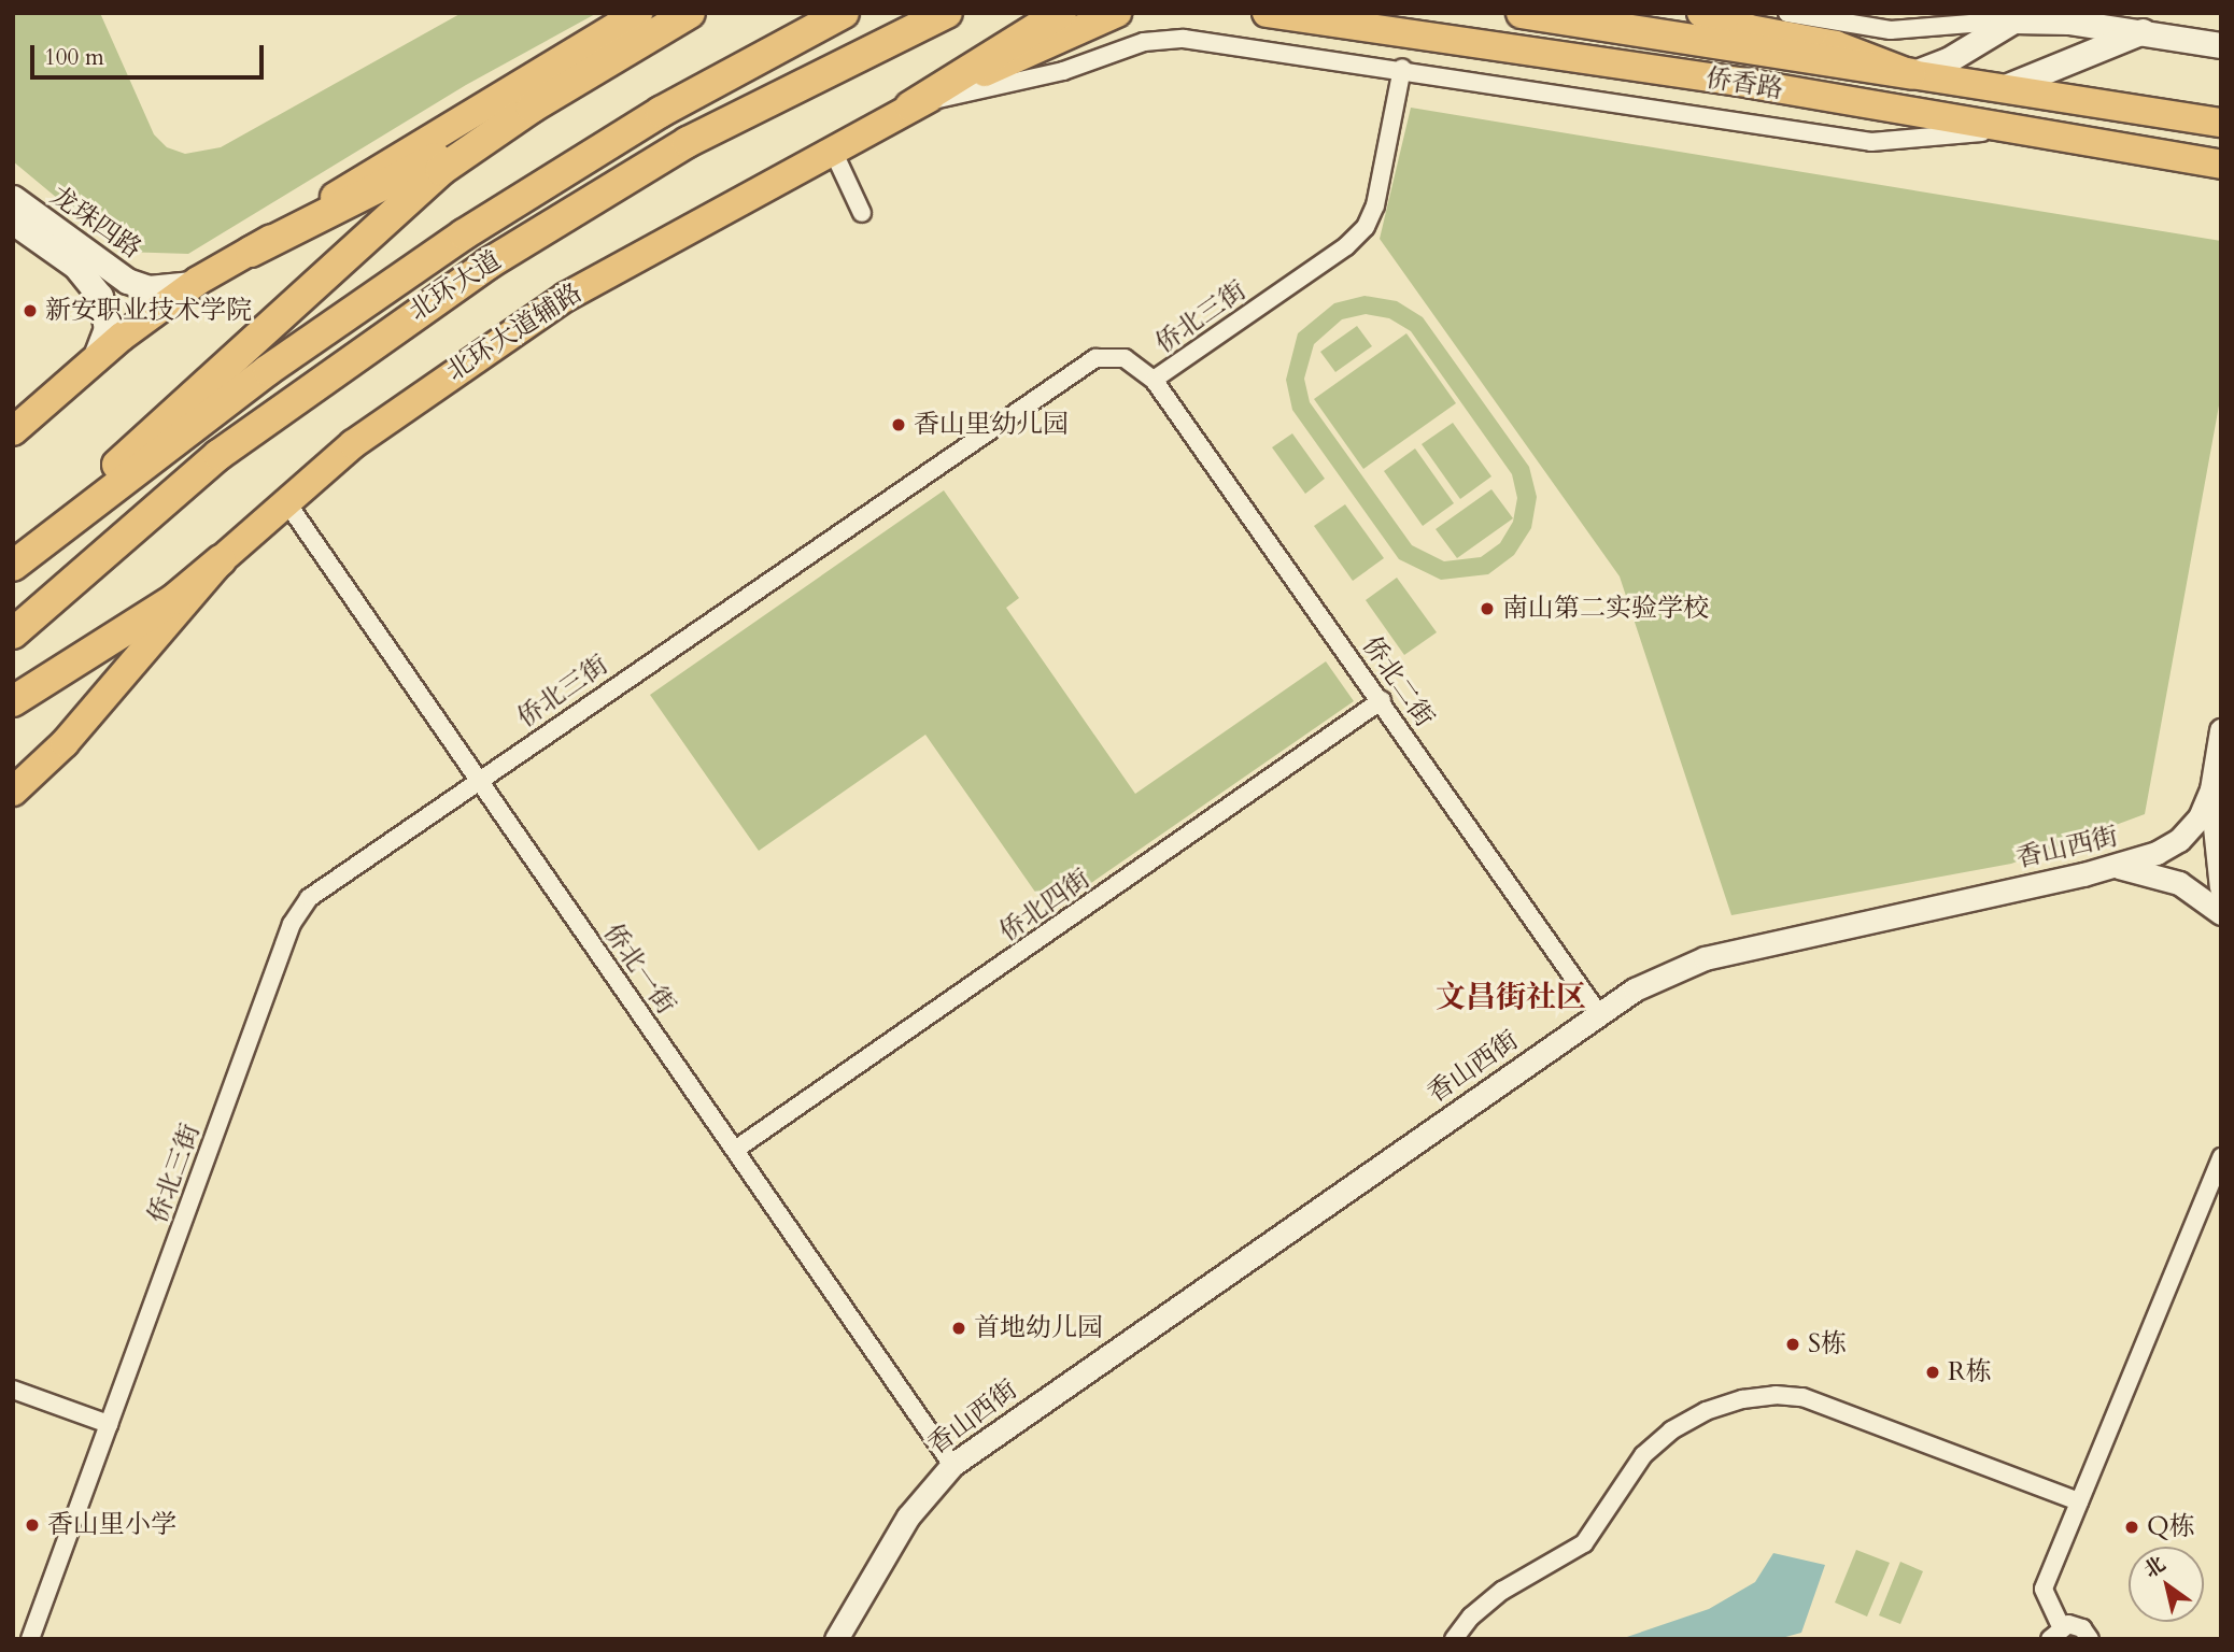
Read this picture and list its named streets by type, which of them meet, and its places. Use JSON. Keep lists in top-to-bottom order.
{
  "streets": {
    "highway": ["北环大道"],
    "main road": ["侨香路", "龙珠四路", "北环大道辅路"],
    "street": [
      "侨北三街",
      "侨北二街",
      "香山西街",
      "侨北四街",
      "侨北一街"
    ]
  },
  "crossings": [
    ["侨北三街", "侨北二街"],
    ["侨北三街", "侨北一街"],
    ["北环大道辅路", "侨北一街"],
    ["侨北二街", "香山西街"],
    ["侨北二街", "侨北四街"],
    ["香山西街", "侨北一街"],
    ["侨北四街", "侨北一街"]
  ],
  "districts": ["文昌街社区"],
  "places": [
    "新安职业技术学院",
    "香山里幼儿园",
    "南山第二实验学校",
    "首地幼儿园",
    "S栋",
    "R栋",
    "香山里小学",
    "Q栋"
  ],
  "scale_bar": "100 m",
  "north": "top left"
}
